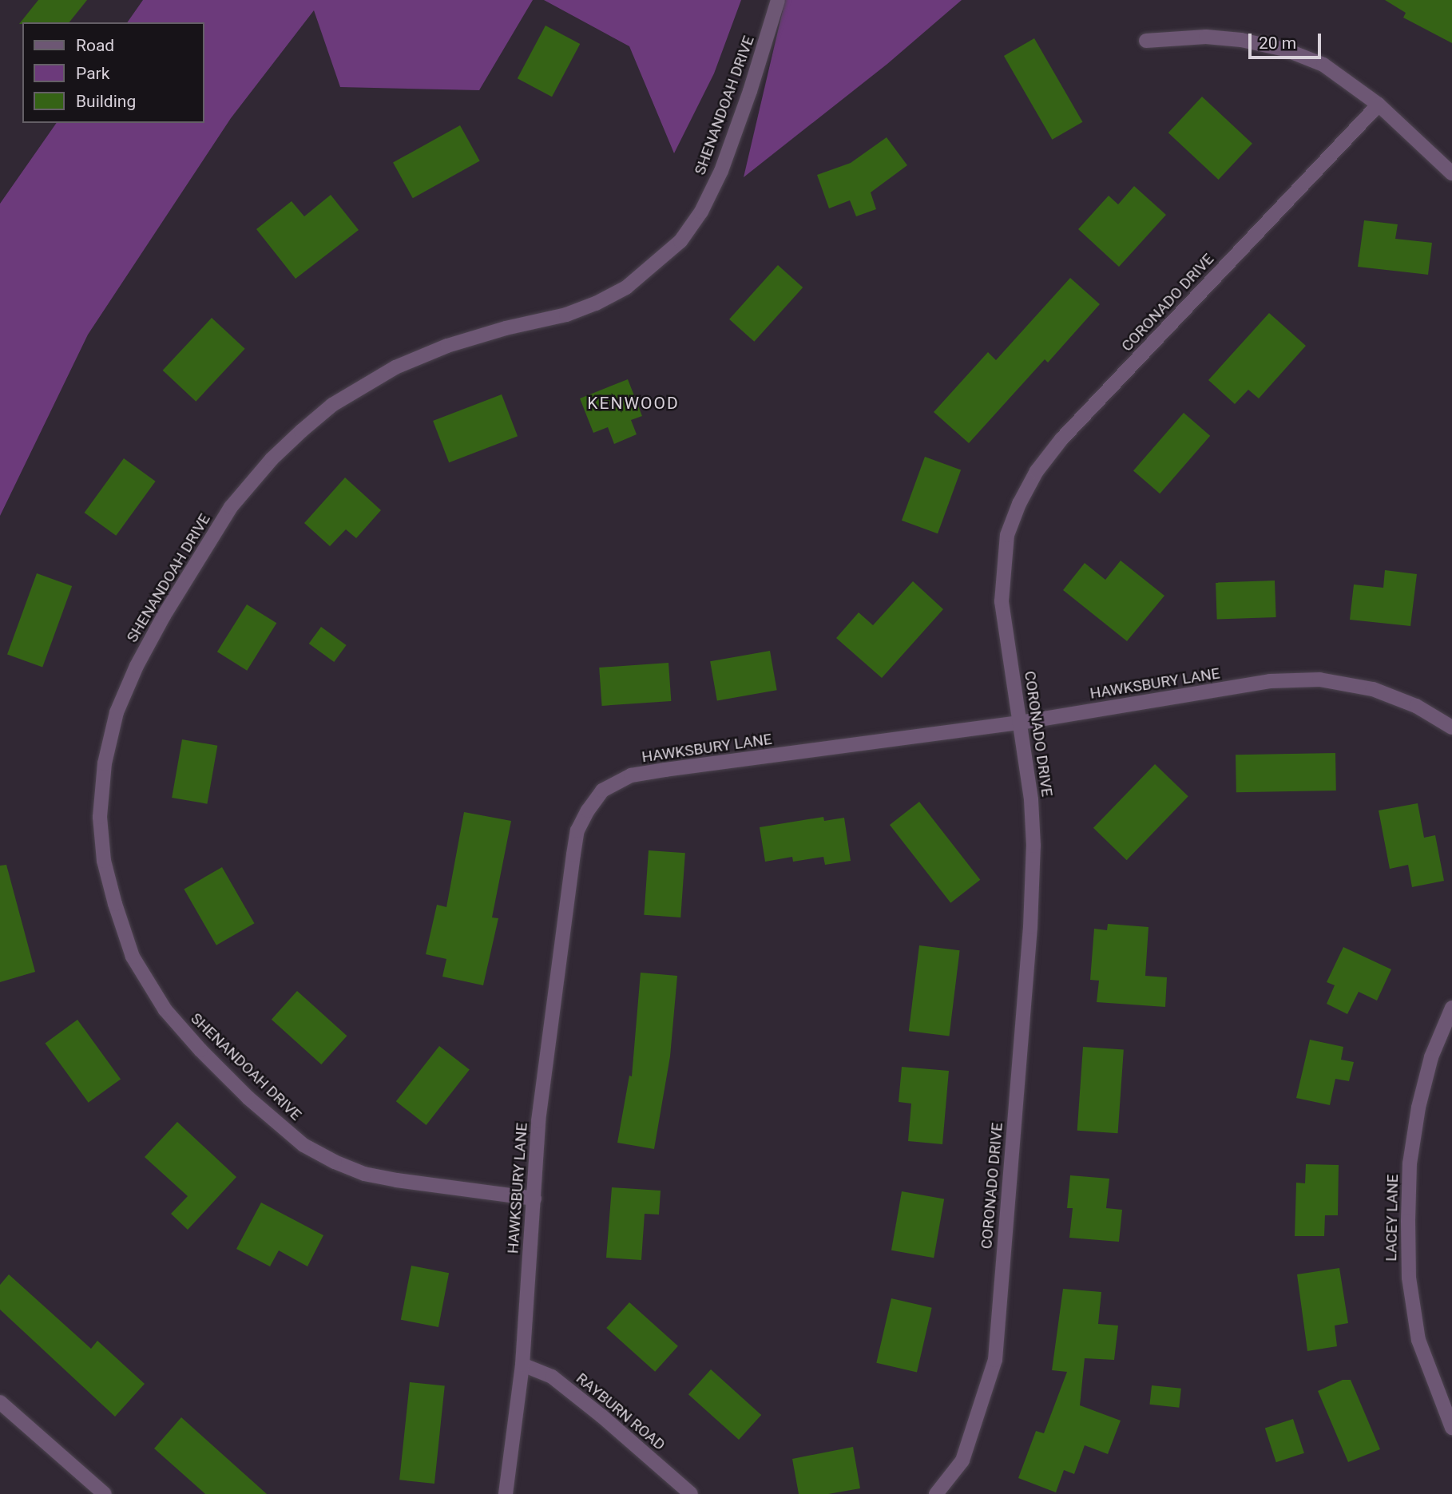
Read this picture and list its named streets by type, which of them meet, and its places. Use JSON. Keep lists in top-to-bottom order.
{
  "streets": {
    "street": [
      "SHENANDOAH DRIVE",
      "CORONADO DRIVE",
      "HAWKSBURY LANE",
      "LACEY LANE",
      "RAYBURN ROAD"
    ]
  },
  "crossings": [
    ["SHENANDOAH DRIVE", "HAWKSBURY LANE"],
    ["CORONADO DRIVE", "HAWKSBURY LANE"],
    ["HAWKSBURY LANE", "RAYBURN ROAD"]
  ],
  "districts": ["KENWOOD"],
  "legend": ["Road", "Park", "Building"],
  "scale_bar": "20 m"
}
